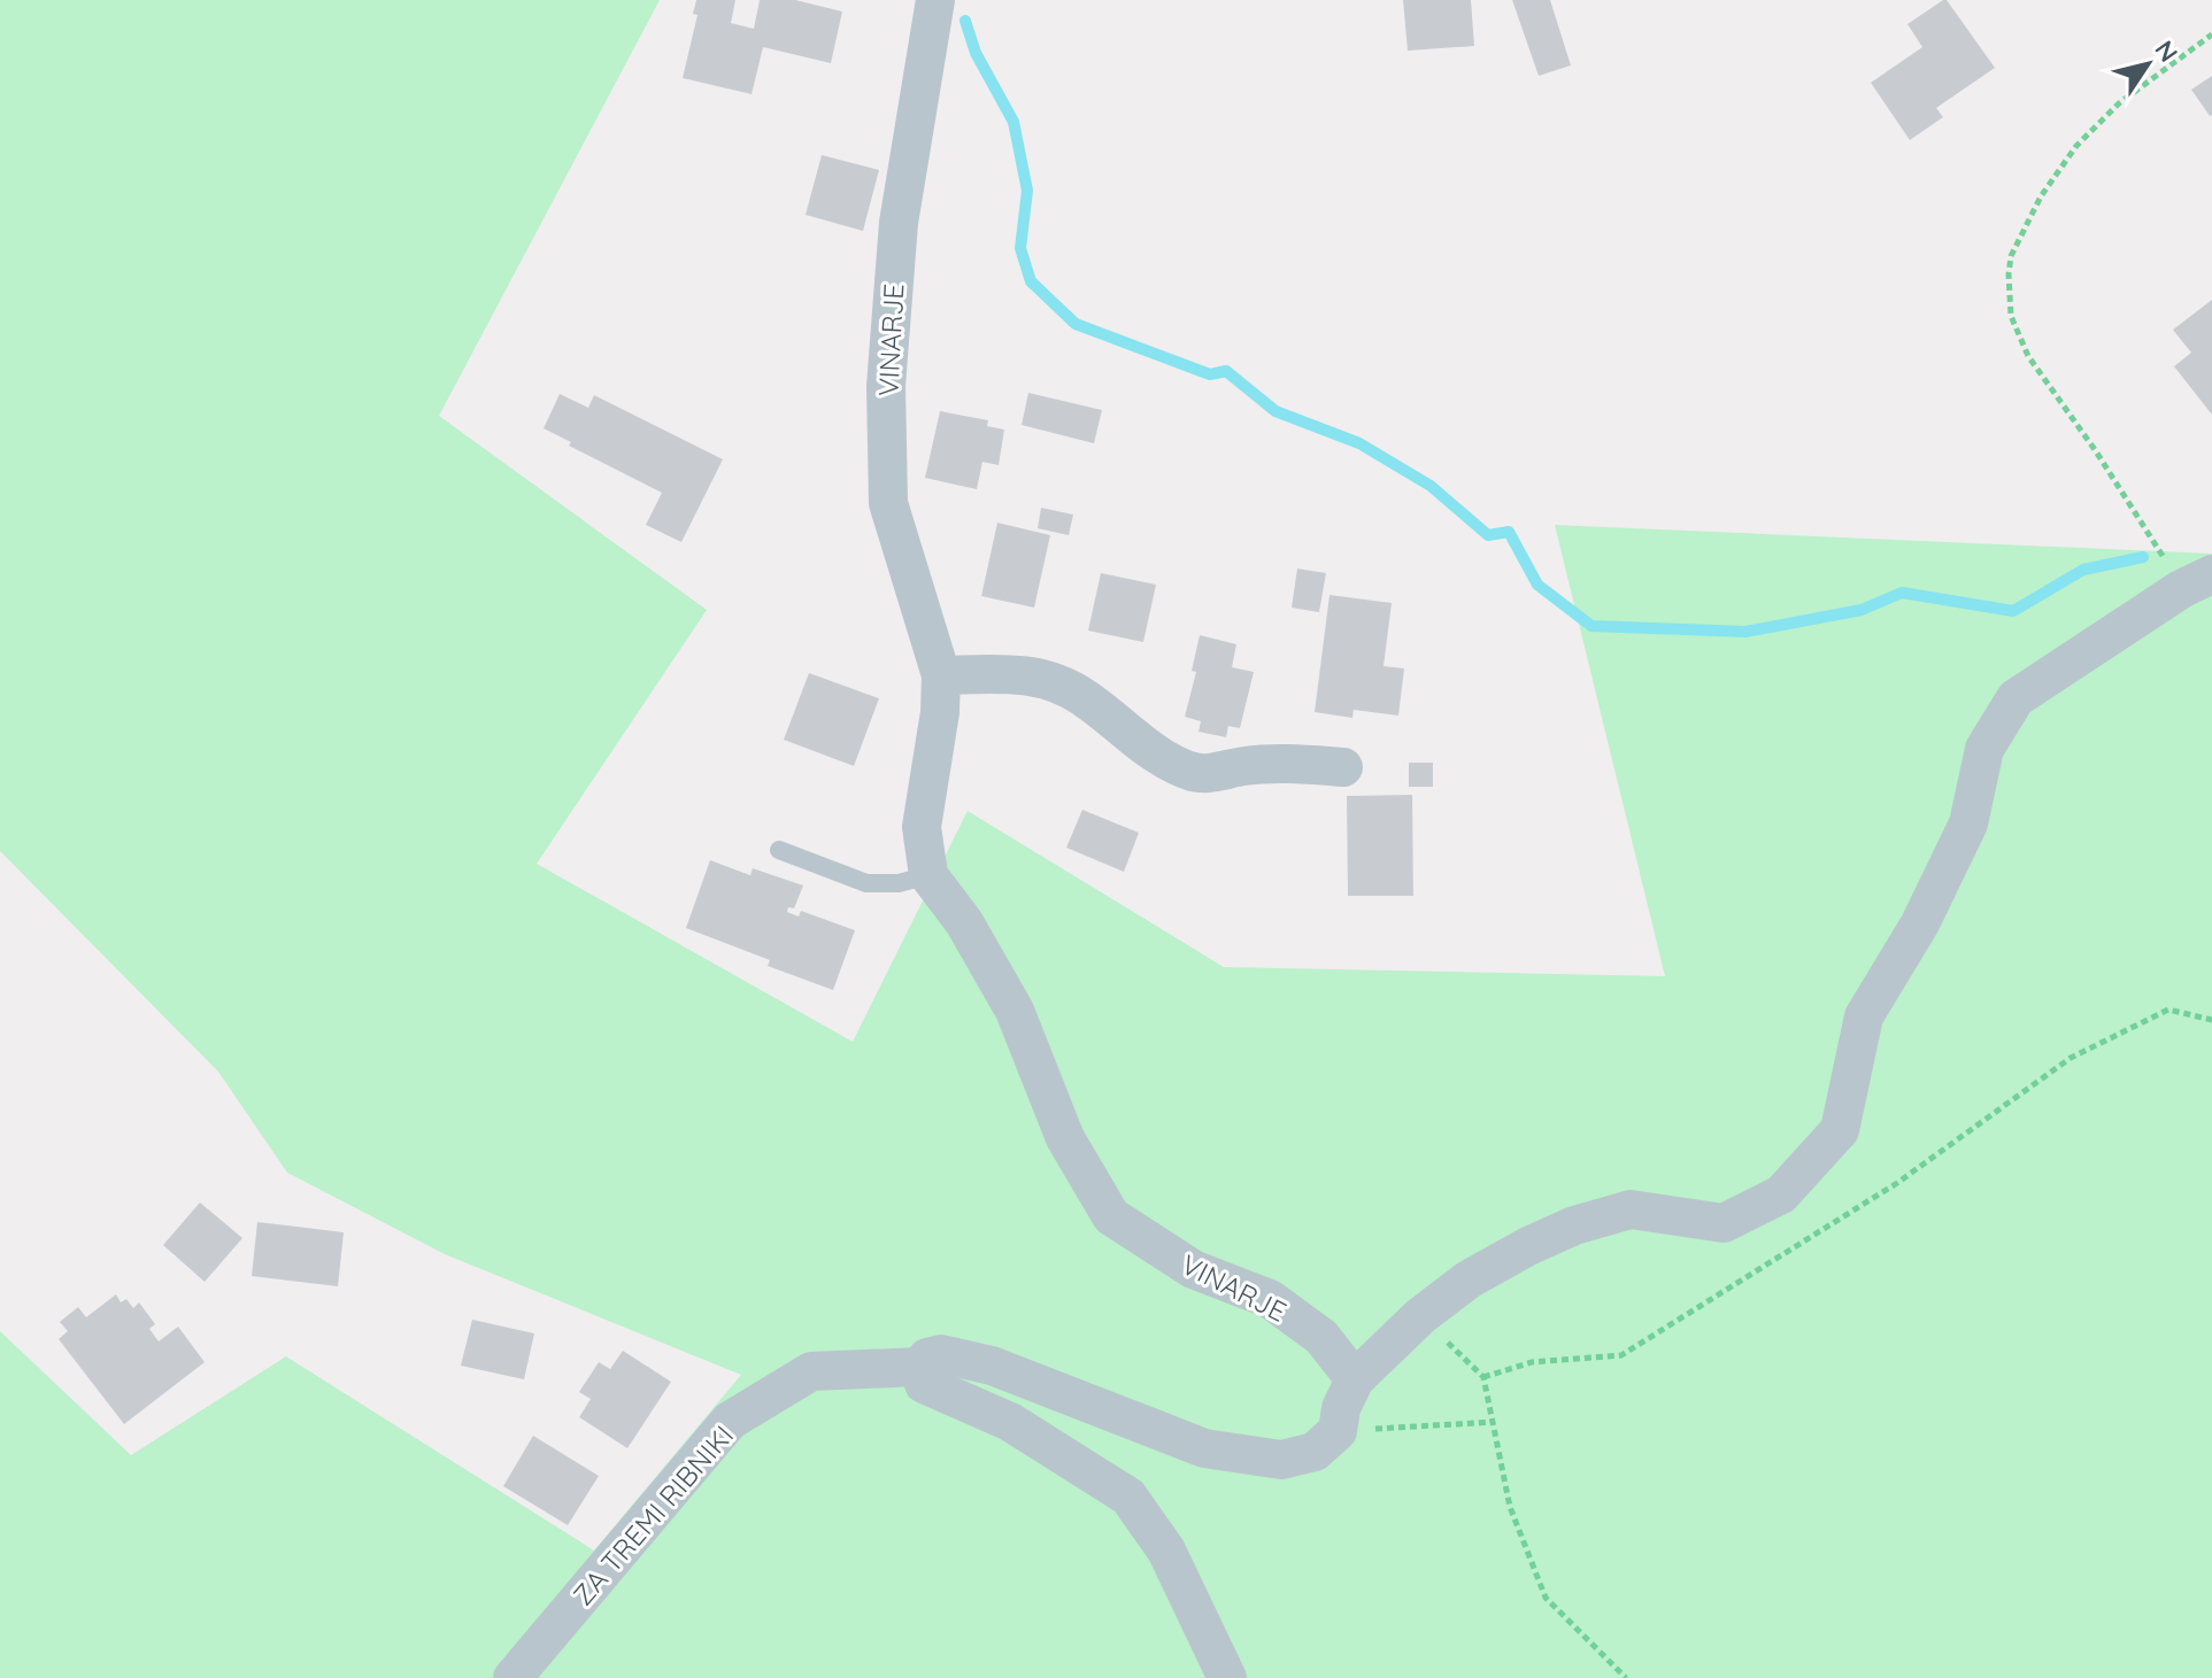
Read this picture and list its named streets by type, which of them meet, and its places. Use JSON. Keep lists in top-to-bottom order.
{
  "streets": {
    "street": ["VINARJE", "ZA TREMI RIBNIKI"]
  },
  "north": "top right"
}
